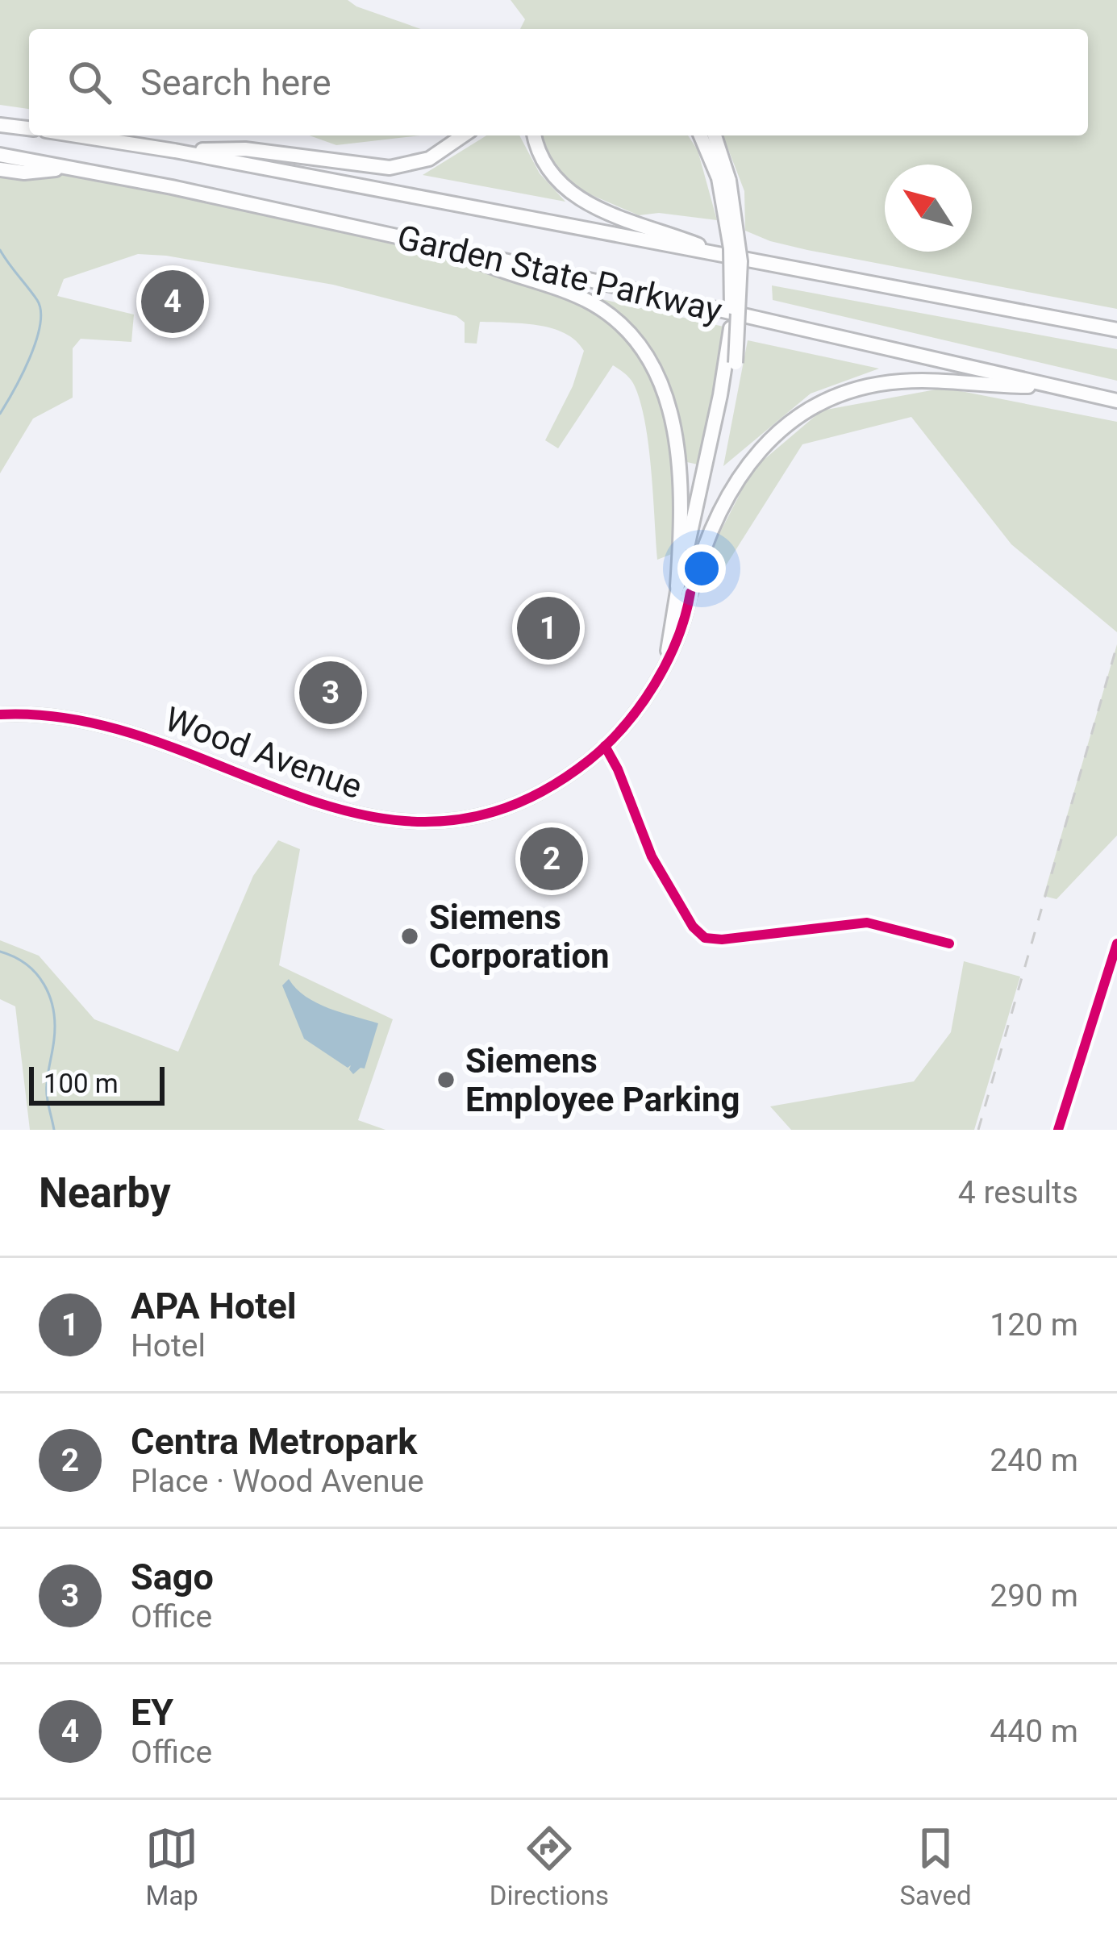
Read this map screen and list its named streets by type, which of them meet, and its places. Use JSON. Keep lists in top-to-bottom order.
{
  "streets": {
    "highway": ["Garden State Parkway"],
    "street": ["Wood Avenue"]
  },
  "places": ["Siemens Corporation", "Siemens Employee Parking"],
  "scale_bar": "100 m",
  "north": "top left",
  "page": {
    "search": "Search here",
    "pins": [
      "4",
      "1",
      "3",
      "2"
    ],
    "scale": "100 m",
    "heading": ["Nearby", "4 results"],
    "list": [
      {
        "mark": "1",
        "name": "APA Hotel",
        "note": "Hotel",
        "value": "120 m"
      },
      {
        "mark": "2",
        "name": "Centra Metropark",
        "note": "Place · Wood Avenue",
        "value": "240 m"
      },
      {
        "mark": "3",
        "name": "Sago",
        "note": "Office",
        "value": "290 m"
      },
      {
        "mark": "4",
        "name": "EY",
        "note": "Office",
        "value": "440 m"
      }
    ],
    "nav": ["Map", "Directions", "Saved"]
  }
}
